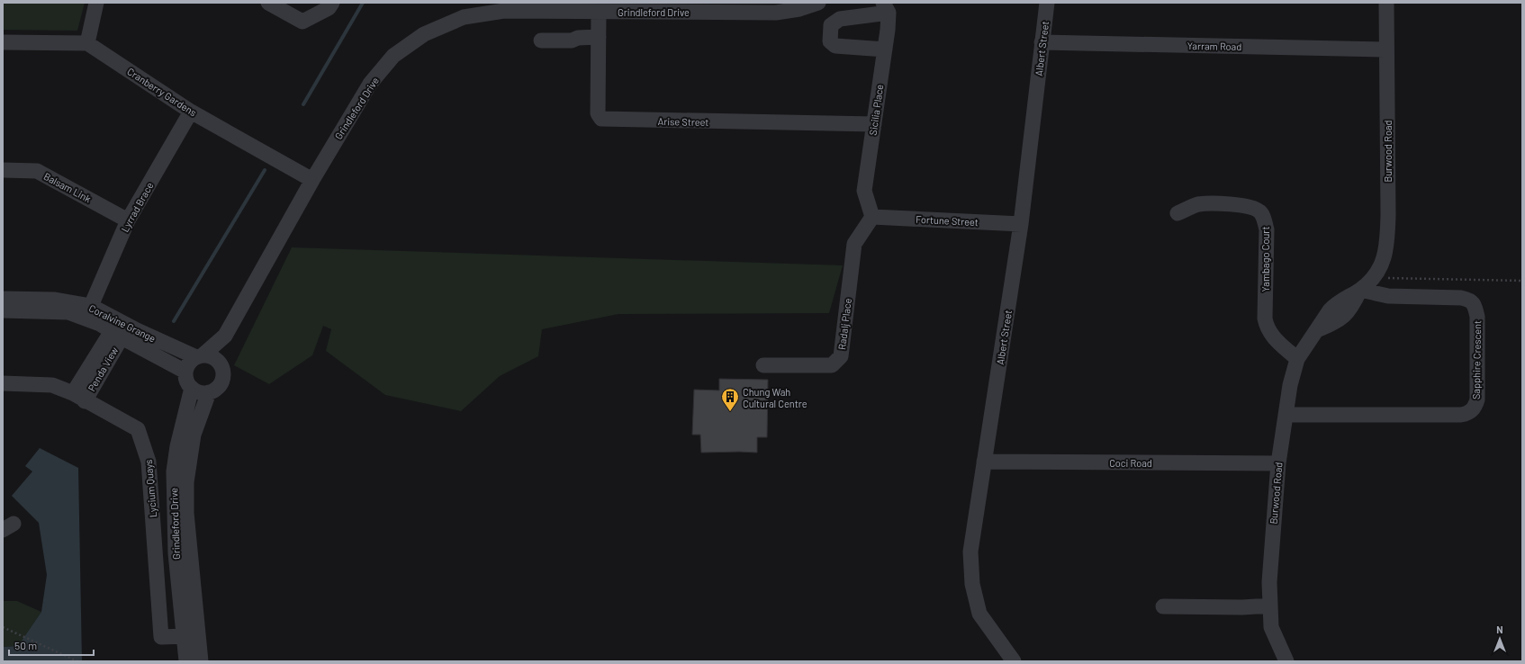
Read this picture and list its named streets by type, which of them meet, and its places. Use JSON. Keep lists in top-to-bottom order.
{
  "streets": {
    "street": [
      "Grindleford Drive",
      "Yarram Road",
      "Albert Street",
      "Cranberry Gardens",
      "Sicilia Place",
      "Arise Street",
      "Burwood Road",
      "Balsam Link",
      "Lyrrad Brace",
      "Fortune Street",
      "Yambago Court",
      "Coralvine Grange",
      "Radalj Place",
      "Sapphire Crescent",
      "Penda View",
      "Coci Road",
      "Lycium Quays"
    ]
  },
  "crossings": [
    ["Grindleford Drive", "Cranberry Gardens"],
    ["Grindleford Drive", "Arise Street"],
    ["Grindleford Drive", "Coralvine Grange"],
    ["Grindleford Drive", "Lycium Quays"],
    ["Yarram Road", "Albert Street"],
    ["Yarram Road", "Burwood Road"],
    ["Albert Street", "Fortune Street"],
    ["Albert Street", "Coci Road"],
    ["Cranberry Gardens", "Lyrrad Brace"],
    ["Sicilia Place", "Arise Street"],
    ["Sicilia Place", "Fortune Street"],
    ["Sicilia Place", "Radalj Place"],
    ["Burwood Road", "Yambago Court"],
    ["Burwood Road", "Sapphire Crescent"],
    ["Burwood Road", "Coci Road"],
    ["Balsam Link", "Lyrrad Brace"],
    ["Lyrrad Brace", "Coralvine Grange"],
    ["Fortune Street", "Radalj Place"],
    ["Coralvine Grange", "Penda View"],
    ["Penda View", "Lycium Quays"]
  ],
  "places": {
    "building": ["Chung Wah Cultural Centre"]
  },
  "scale_bar": "50 m",
  "north": "top"
}
